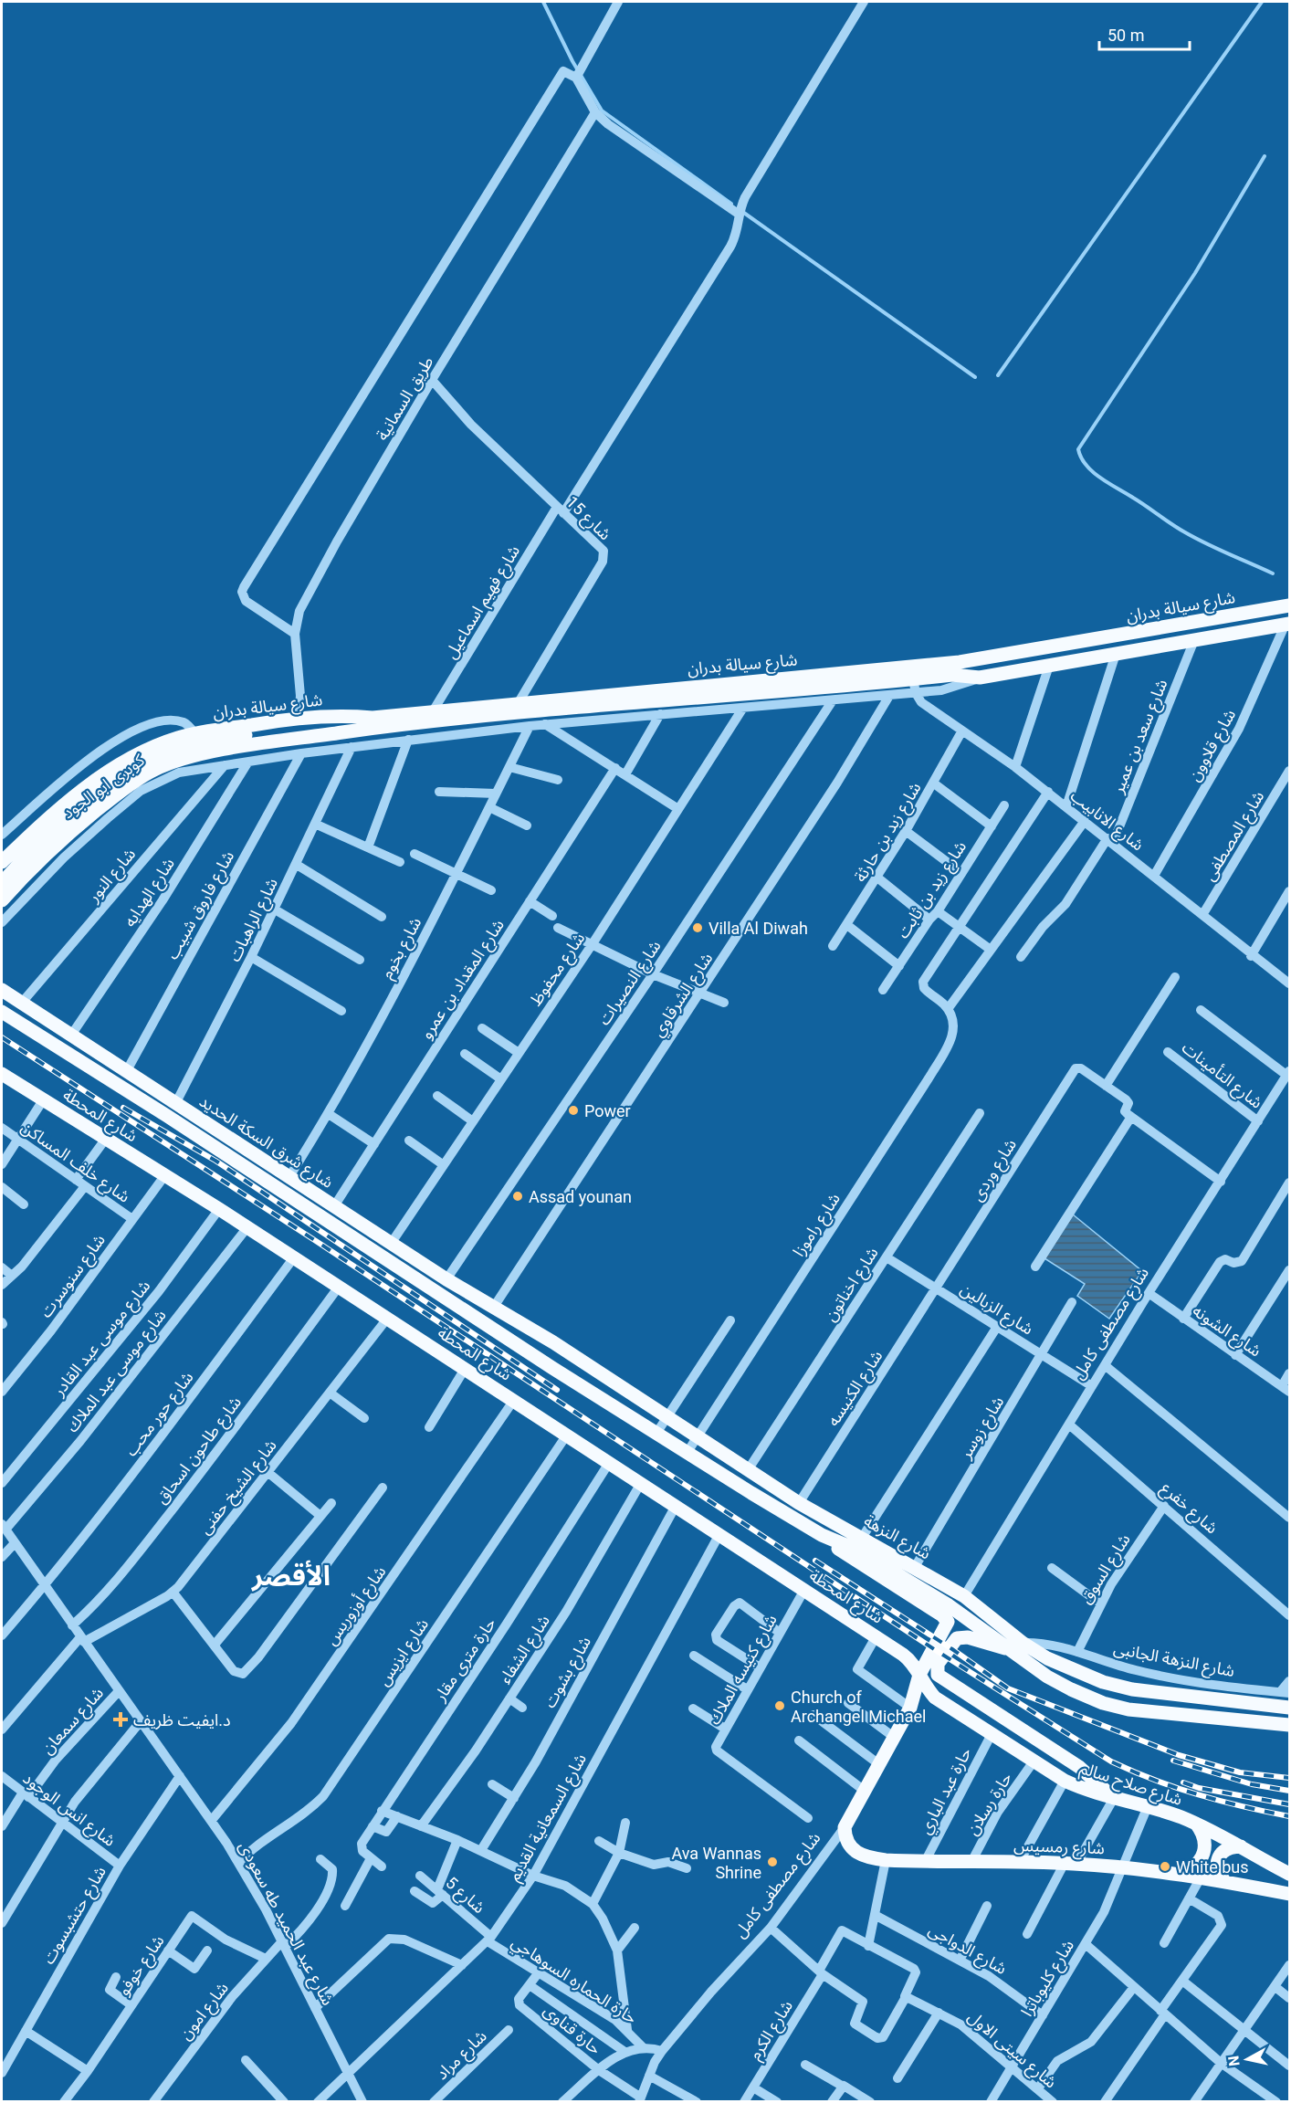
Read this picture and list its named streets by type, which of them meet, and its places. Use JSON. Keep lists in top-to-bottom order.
{
  "streets": {
    "main road": [
      "شارع سيالة بدران",
      "كوبرى ابو الجود",
      "شارع المحطة",
      "شارع شرق السكة الحديد",
      "شارع مصطفى كامل",
      "شارع النزهة",
      "شارع صلاح سالم",
      "شارع رمسيس"
    ],
    "street": [
      "طريق السمانية",
      "شارع 15",
      "شارع فهيم اسماعيل",
      "شارع سعد بن عمير",
      "شارع قلاوون",
      "شارع الانابيب",
      "شارع زيد بن حارثة",
      "شارع المصطفى",
      "شارع النور",
      "شارع زيد بن ثابت",
      "شارع الهدايه",
      "شارع فاروق شبيب",
      "شارع الراهبات",
      "شارع بخوم",
      "شارع محفوظ",
      "شارع المقداد بن عمرو",
      "شارع النصيرات",
      "شارع الشرقاوي",
      "شارع التأمينات",
      "شارع خلف المساكن",
      "شارع وردى",
      "شارع راموزا",
      "شارع سنوسرت",
      "شارع اخناتون",
      "شارع الزبالين",
      "شارع الشونه",
      "شارع موسى عبد القادر",
      "شارع موسى عبد الملاك",
      "شارع الكنيسه",
      "شارع حور محب",
      "شارع زوسر",
      "شارع طاحون اسحاق",
      "شارع الشيخ حفنى",
      "شارع خفرع",
      "شارع السوق",
      "شارع أوزوريس",
      "شارع الشفاء",
      "شارع ايزيس",
      "حارة مترى مقار",
      "شارع النزهة الجانبى",
      "شارع كنيسه الملاك",
      "شارع بشوت",
      "شارع سمعان",
      "حارة عبد الباري",
      "حارة رسلان",
      "شارع انس الوجود",
      "شارع السمعانية القديم",
      "شارع 5",
      "شارع حتشبسوت",
      "شارع عبد الحميد طه سعودى",
      "شارع الدواجى",
      "شارع خوفو",
      "شارع كليوباترا",
      "حارة الحماره السوهاجي",
      "شارع امون",
      "حارة قناوى",
      "شارع الكرم",
      "شارع سيتى الاول",
      "شارع مراد"
    ]
  },
  "crossings": [
    ["طريق السمانية", "شارع 15"],
    ["طريق السمانية", "شارع سيالة بدران"],
    ["شارع 15", "شارع فهيم اسماعيل"],
    ["شارع 15", "شارع سيالة بدران"],
    ["شارع فهيم اسماعيل", "شارع سيالة بدران"],
    ["شارع سيالة بدران", "شارع سعد بن عمير"],
    ["شارع سيالة بدران", "شارع قلاوون"],
    ["شارع سيالة بدران", "كوبرى ابو الجود"],
    ["شارع سيالة بدران", "شارع الانابيب"],
    ["شارع سيالة بدران", "شارع النور"],
    ["شارع سيالة بدران", "شارع الهدايه"],
    ["شارع سيالة بدران", "شارع فاروق شبيب"],
    ["شارع سيالة بدران", "شارع الراهبات"],
    ["شارع سيالة بدران", "شارع بخوم"],
    ["شارع سيالة بدران", "شارع محفوظ"],
    ["شارع سيالة بدران", "شارع النصيرات"],
    ["شارع سيالة بدران", "شارع الشرقاوي"],
    ["شارع سعد بن عمير", "شارع الانابيب"],
    ["شارع قلاوون", "شارع الانابيب"],
    ["شارع الانابيب", "شارع زيد بن حارثة"],
    ["شارع الانابيب", "شارع المصطفى"],
    ["شارع النور", "شارع شرق السكة الحديد"],
    ["شارع الهدايه", "شارع شرق السكة الحديد"],
    ["شارع فاروق شبيب", "شارع شرق السكة الحديد"],
    ["شارع الراهبات", "شارع شرق السكة الحديد"],
    ["شارع بخوم", "شارع شرق السكة الحديد"],
    ["شارع محفوظ", "شارع شرق السكة الحديد"],
    ["شارع المقداد بن عمرو", "شارع شرق السكة الحديد"],
    ["شارع النصيرات", "شارع شرق السكة الحديد"],
    ["شارع الشرقاوي", "شارع شرق السكة الحديد"],
    ["شارع التأمينات", "شارع مصطفى كامل"],
    ["شارع المحطة", "شارع سنوسرت"],
    ["شارع المحطة", "شارع مصطفى كامل"],
    ["شارع المحطة", "شارع موسى عبد القادر"],
    ["شارع المحطة", "شارع موسى عبد الملاك"],
    ["شارع المحطة", "شارع حور محب"],
    ["شارع المحطة", "شارع طاحون اسحاق"],
    ["شارع المحطة", "شارع الشيخ حفنى"],
    ["شارع المحطة", "شارع أوزوريس"],
    ["شارع المحطة", "شارع الشفاء"],
    ["شارع المحطة", "شارع ايزيس"],
    ["شارع المحطة", "حارة مترى مقار"],
    ["شارع المحطة", "شارع كنيسه الملاك"],
    ["شارع المحطة", "شارع بشوت"],
    ["شارع المحطة", "شارع صلاح سالم"],
    ["شارع المحطة", "شارع السمعانية القديم"],
    ["شارع شرق السكة الحديد", "شارع النزهة"],
    ["شارع خلف المساكن", "شارع سنوسرت"],
    ["شارع وردى", "شارع الزبالين"],
    ["شارع وردى", "شارع الكنيسه"],
    ["شارع راموزا", "شارع النزهة"],
    ["شارع اخناتون", "شارع الزبالين"],
    ["شارع اخناتون", "شارع النزهة"],
    ["شارع الزبالين", "شارع مصطفى كامل"],
    ["شارع الزبالين", "شارع الكنيسه"],
    ["شارع الزبالين", "شارع زوسر"],
    ["شارع مصطفى كامل", "شارع الشونه"],
    ["شارع مصطفى كامل", "شارع خفرع"],
    ["شارع مصطفى كامل", "شارع النزهة"],
    ["شارع مصطفى كامل", "شارع صلاح سالم"],
    ["شارع مصطفى كامل", "شارع رمسيس"],
    ["شارع مصطفى كامل", "حارة قناوى"],
    ["شارع موسى عبد الملاك", "شارع عبد الحميد طه سعودى"],
    ["شارع الكنيسه", "شارع النزهة"],
    ["شارع حور محب", "شارع عبد الحميد طه سعودى"],
    ["شارع زوسر", "شارع النزهة"],
    ["شارع طاحون اسحاق", "شارع عبد الحميد طه سعودى"],
    ["شارع الشيخ حفنى", "شارع عبد الحميد طه سعودى"],
    ["شارع خفرع", "شارع السوق"],
    ["شارع النزهة", "شارع النزهة الجانبى"],
    ["شارع السوق", "شارع النزهة الجانبى"],
    ["شارع أوزوريس", "شارع عبد الحميد طه سعودى"],
    ["شارع ايزيس", "شارع عبد الحميد طه سعودى"],
    ["شارع سمعان", "شارع انس الوجود"],
    ["شارع سمعان", "شارع عبد الحميد طه سعودى"],
    ["شارع صلاح سالم", "حارة عبد الباري"],
    ["شارع صلاح سالم", "حارة رسلان"],
    ["شارع صلاح سالم", "شارع كليوباترا"],
    ["حارة عبد الباري", "شارع رمسيس"],
    ["حارة رسلان", "شارع رمسيس"],
    ["شارع انس الوجود", "شارع حتشبسوت"],
    ["شارع السمعانية القديم", "شارع 5"],
    ["شارع السمعانية القديم", "شارع عبد الحميد طه سعودى"],
    ["شارع السمعانية القديم", "حارة الحماره السوهاجي"],
    ["شارع رمسيس", "شارع كليوباترا"],
    ["شارع 5", "حارة الحماره السوهاجي"],
    ["شارع حتشبسوت", "شارع عبد الحميد طه سعودى"],
    ["شارع عبد الحميد طه سعودى", "شارع امون"],
    ["شارع الدواجى", "شارع كليوباترا"],
    ["شارع خوفو", "شارع امون"],
    ["شارع كليوباترا", "شارع سيتى الاول"],
    ["حارة الحماره السوهاجي", "حارة قناوى"]
  ],
  "districts": ["الأقصر"],
  "places": {
    "other": [
      "Villa Al Diwah",
      "Power",
      "Assad younan",
      "Church of Archangel Michael",
      "Ava Wannas Shrine",
      "White bus"
    ],
    "health": ["د.ايفيت ظريف"]
  },
  "scale_bar": "50 m",
  "north": "left"
}
